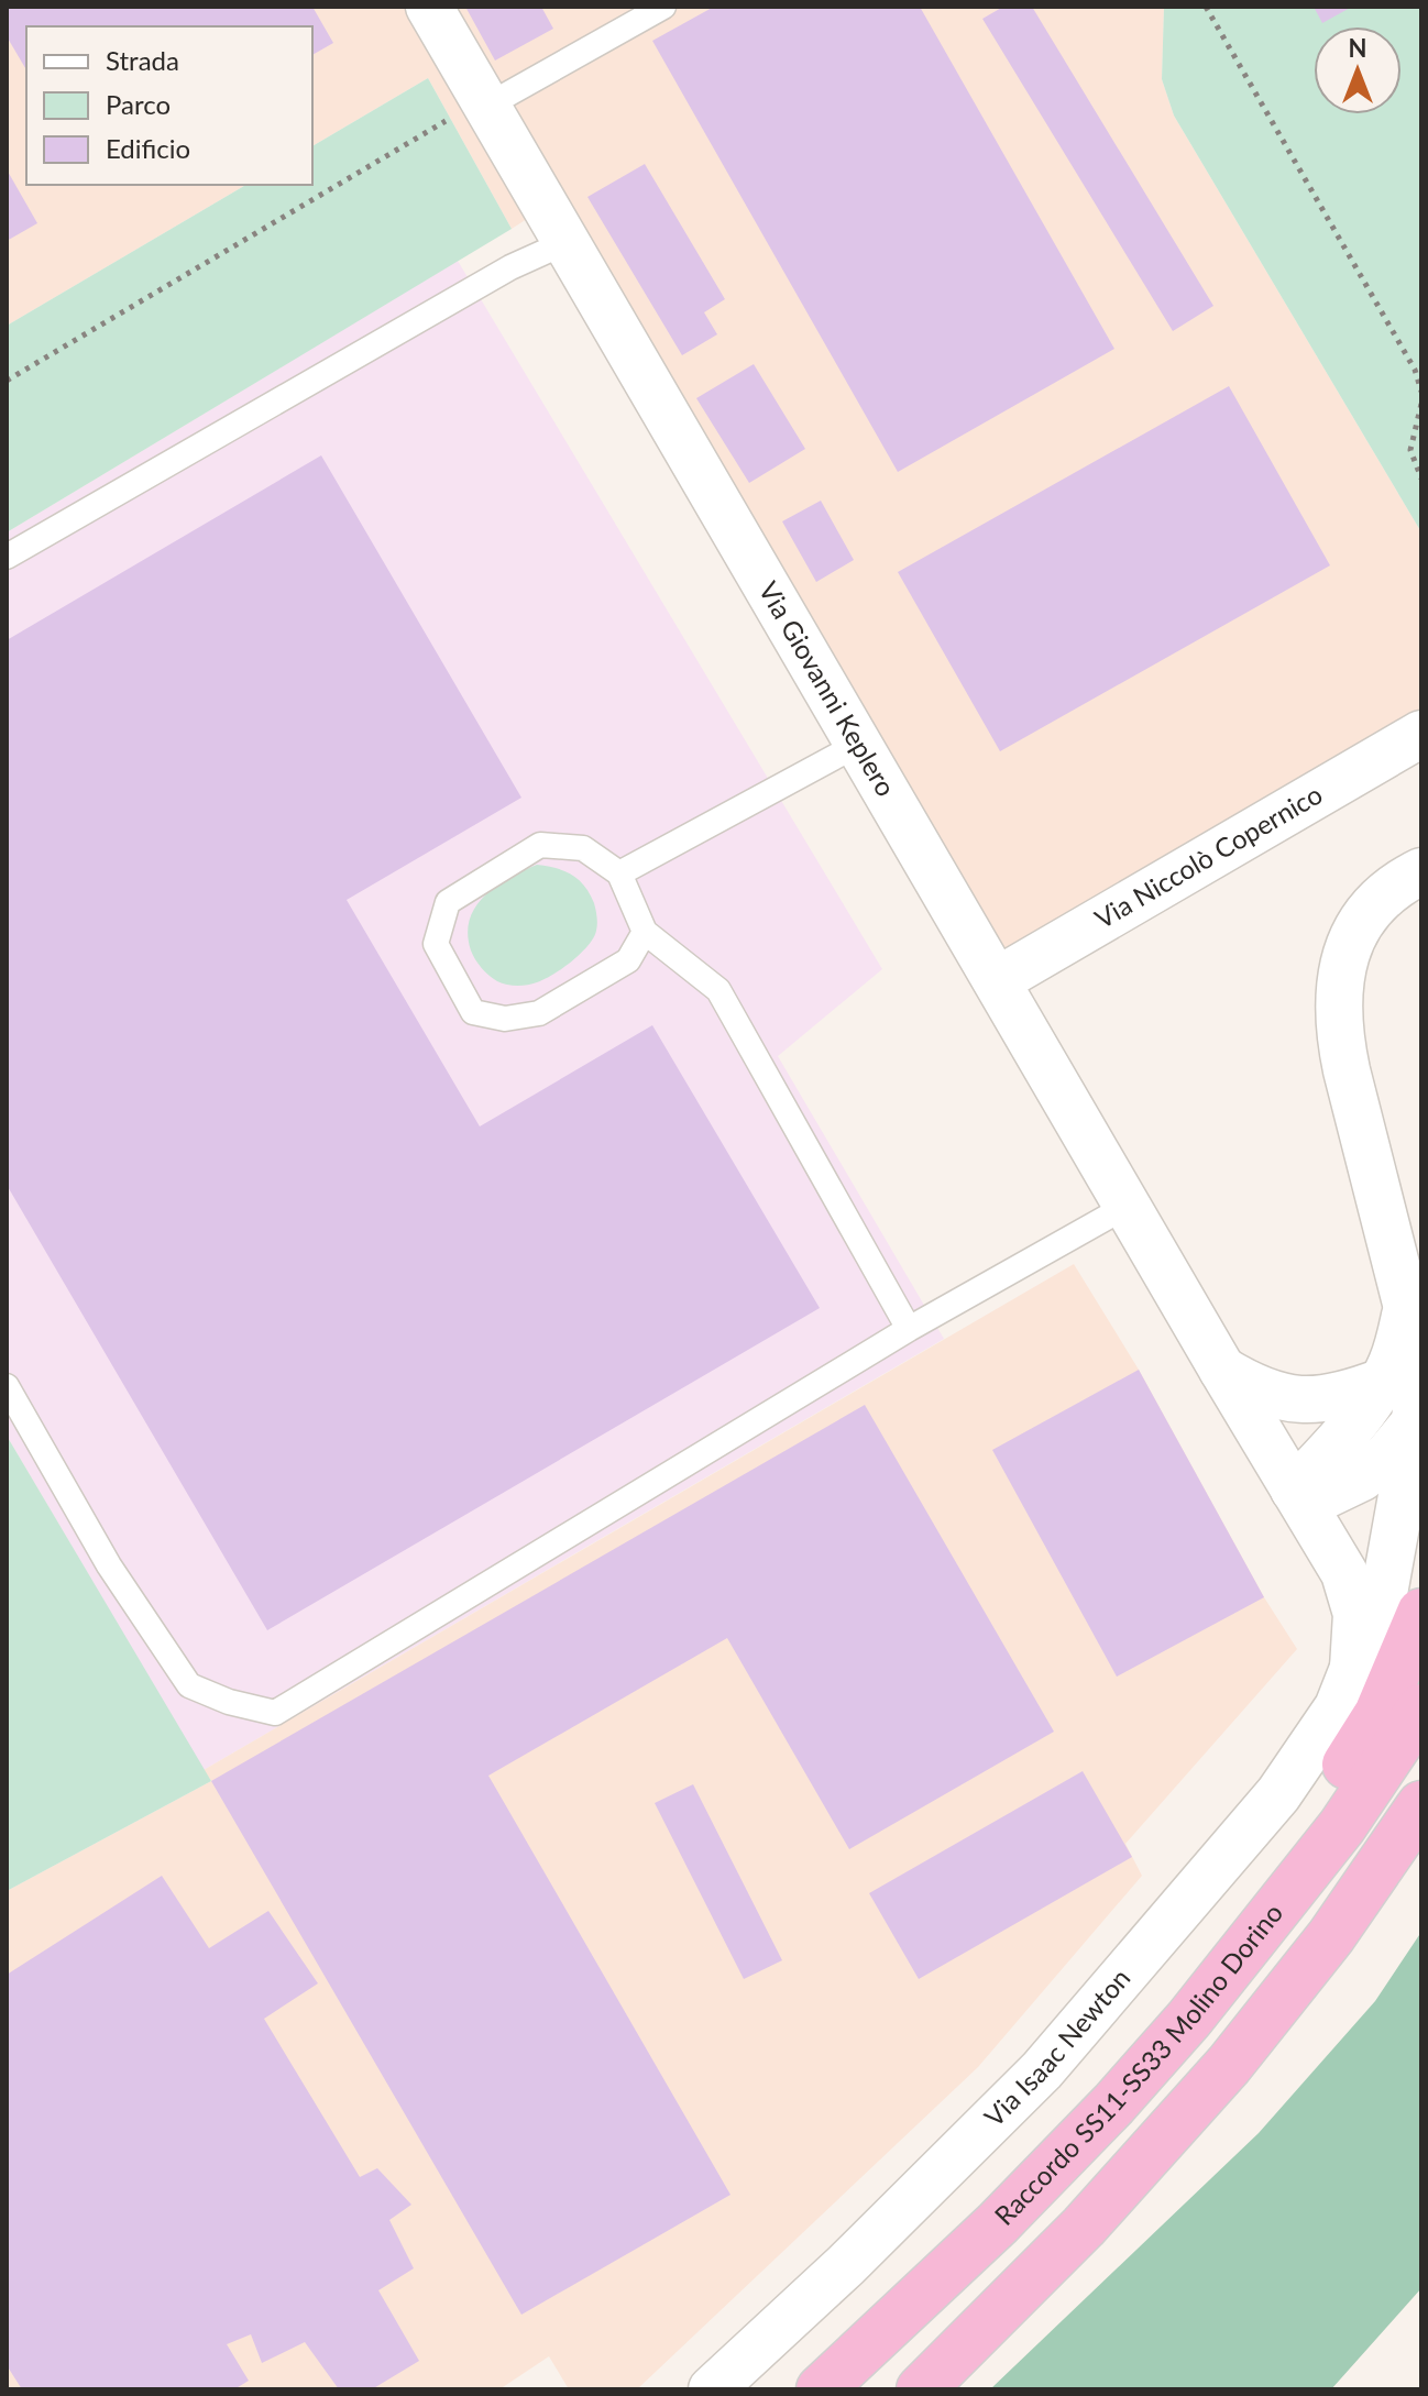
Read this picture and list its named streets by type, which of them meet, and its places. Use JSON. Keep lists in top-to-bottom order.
{
  "streets": {
    "highway": ["Raccordo SS11-SS33 Molino Dorino"],
    "street": ["Via Giovanni Keplero", "Via Niccolò Copernico", "Via Isaac Newton"]
  },
  "crossings": [
    ["Via Giovanni Keplero", "Via Niccolò Copernico"],
    ["Via Giovanni Keplero", "Via Isaac Newton"]
  ],
  "legend": ["Strada", "Parco", "Edificio"],
  "north": "top"
}
